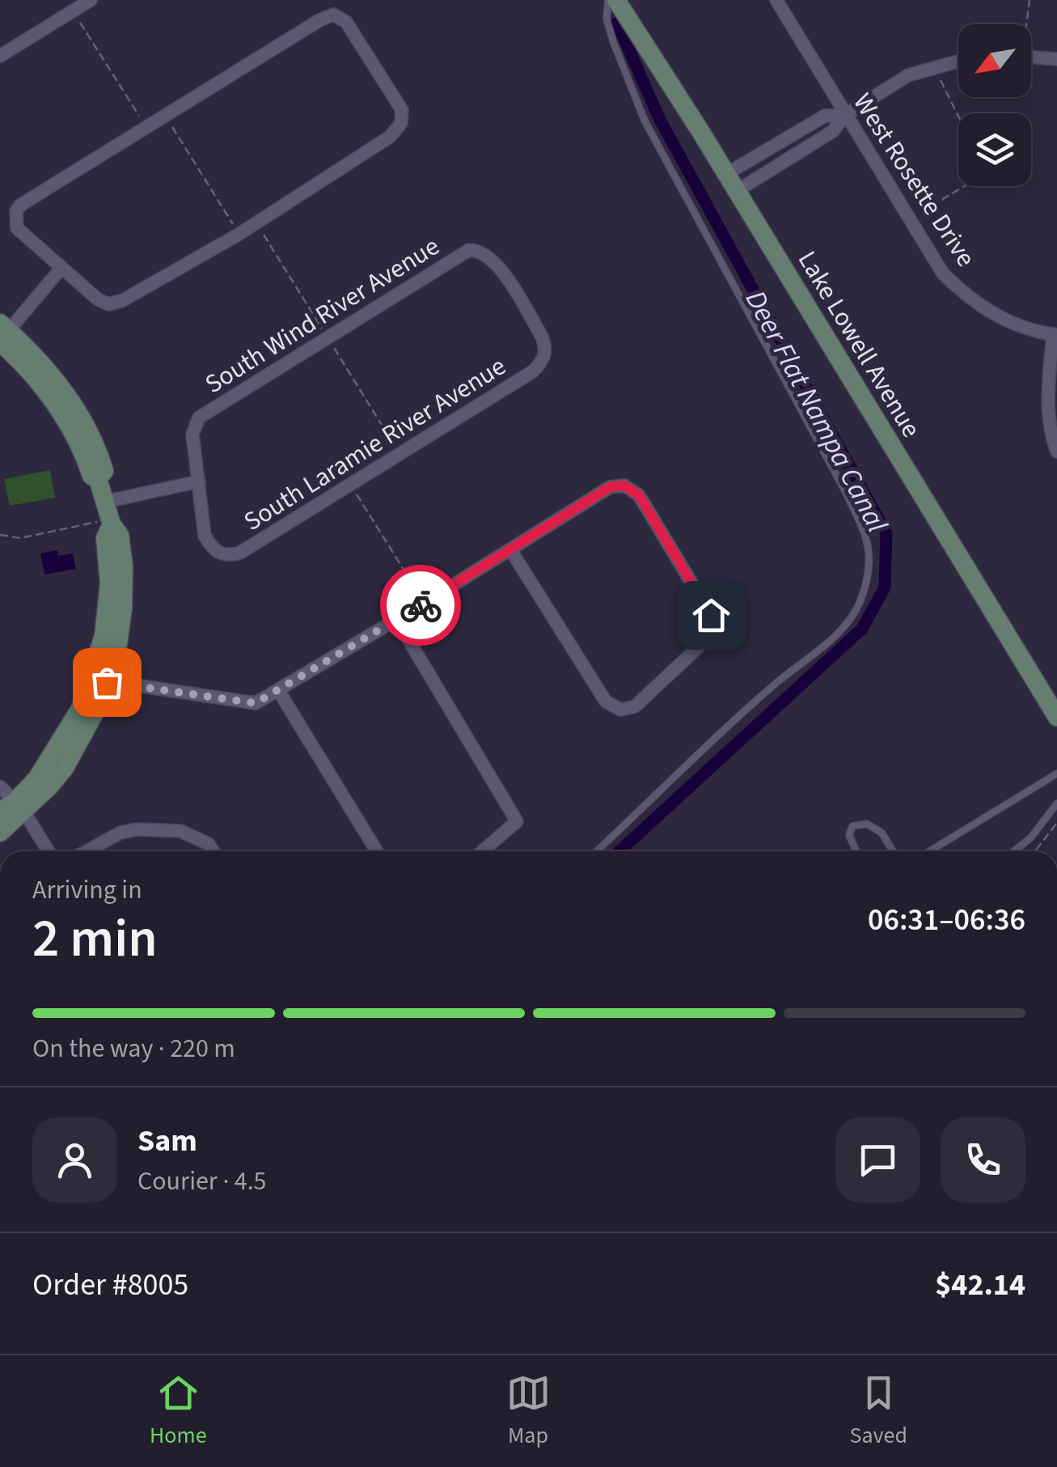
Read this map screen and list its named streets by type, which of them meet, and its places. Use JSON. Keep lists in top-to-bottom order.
{
  "streets": {
    "street": [
      "West Rosette Drive",
      "South Wind River Avenue",
      "Lake Lowell Avenue",
      "South Laramie River Avenue"
    ]
  },
  "crossings": [
    ["South Wind River Avenue", "South Laramie River Avenue"]
  ],
  "water": ["Deer Flat Nampa Canal"],
  "north": "bottom left",
  "page": {
    "heading": ["2 min", "Arriving in", "06:31–06:36"],
    "panel": [
      "Sam",
      "Courier · 4.5",
      "Order #8005",
      "$42.14"
    ],
    "bar": "On the way · 220 m",
    "tabs": ["Home", "Map", "Saved"]
  }
}
